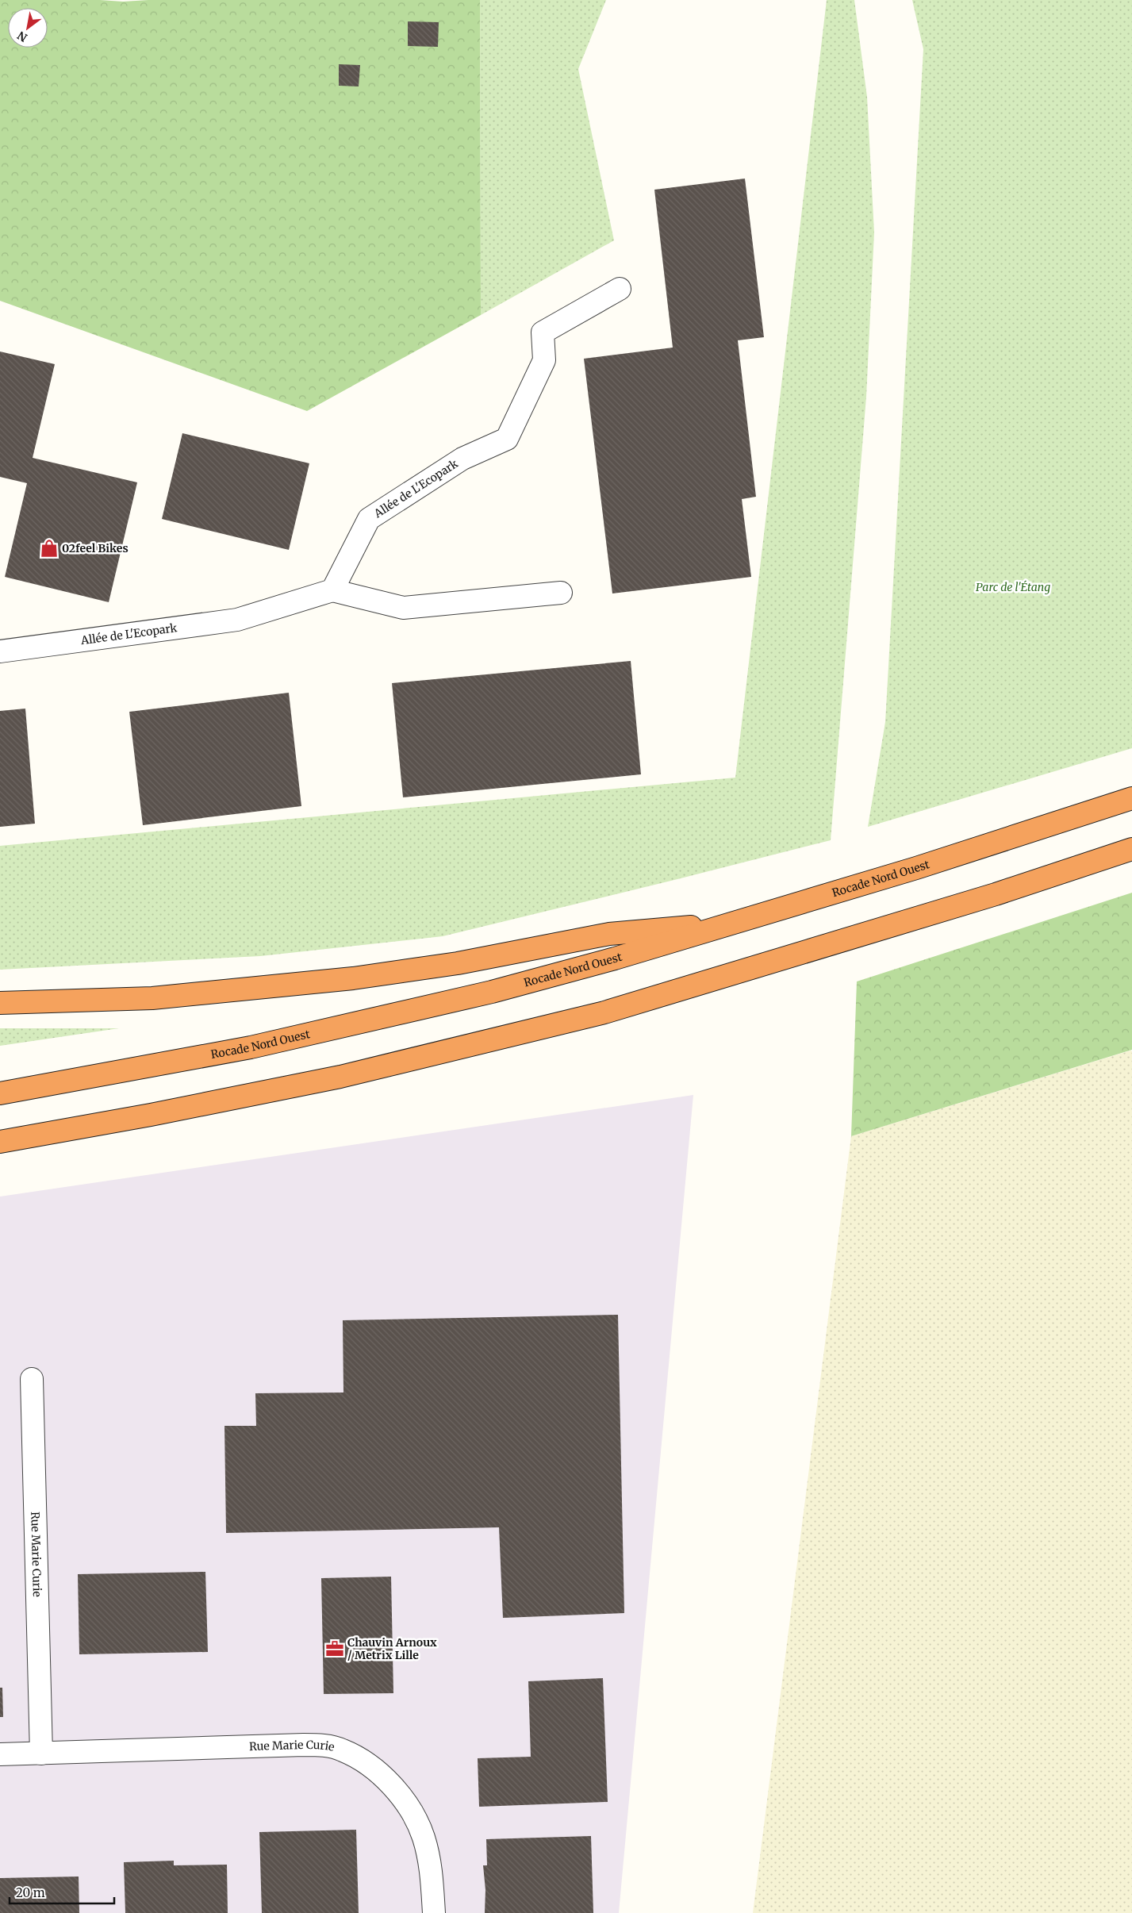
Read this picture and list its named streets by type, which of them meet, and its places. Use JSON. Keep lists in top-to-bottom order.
{
  "streets": {
    "highway": ["Rocade Nord Ouest"],
    "street": ["Allée de L'Ecopark", "Rue Marie Curie"]
  },
  "parks": ["Parc de l'Étang"],
  "places": {
    "shop": ["02feel Bikes"],
    "office": ["Chauvin Arnoux / Metrix Lille"]
  },
  "scale_bar": "20 m",
  "north": "bottom left"
}
